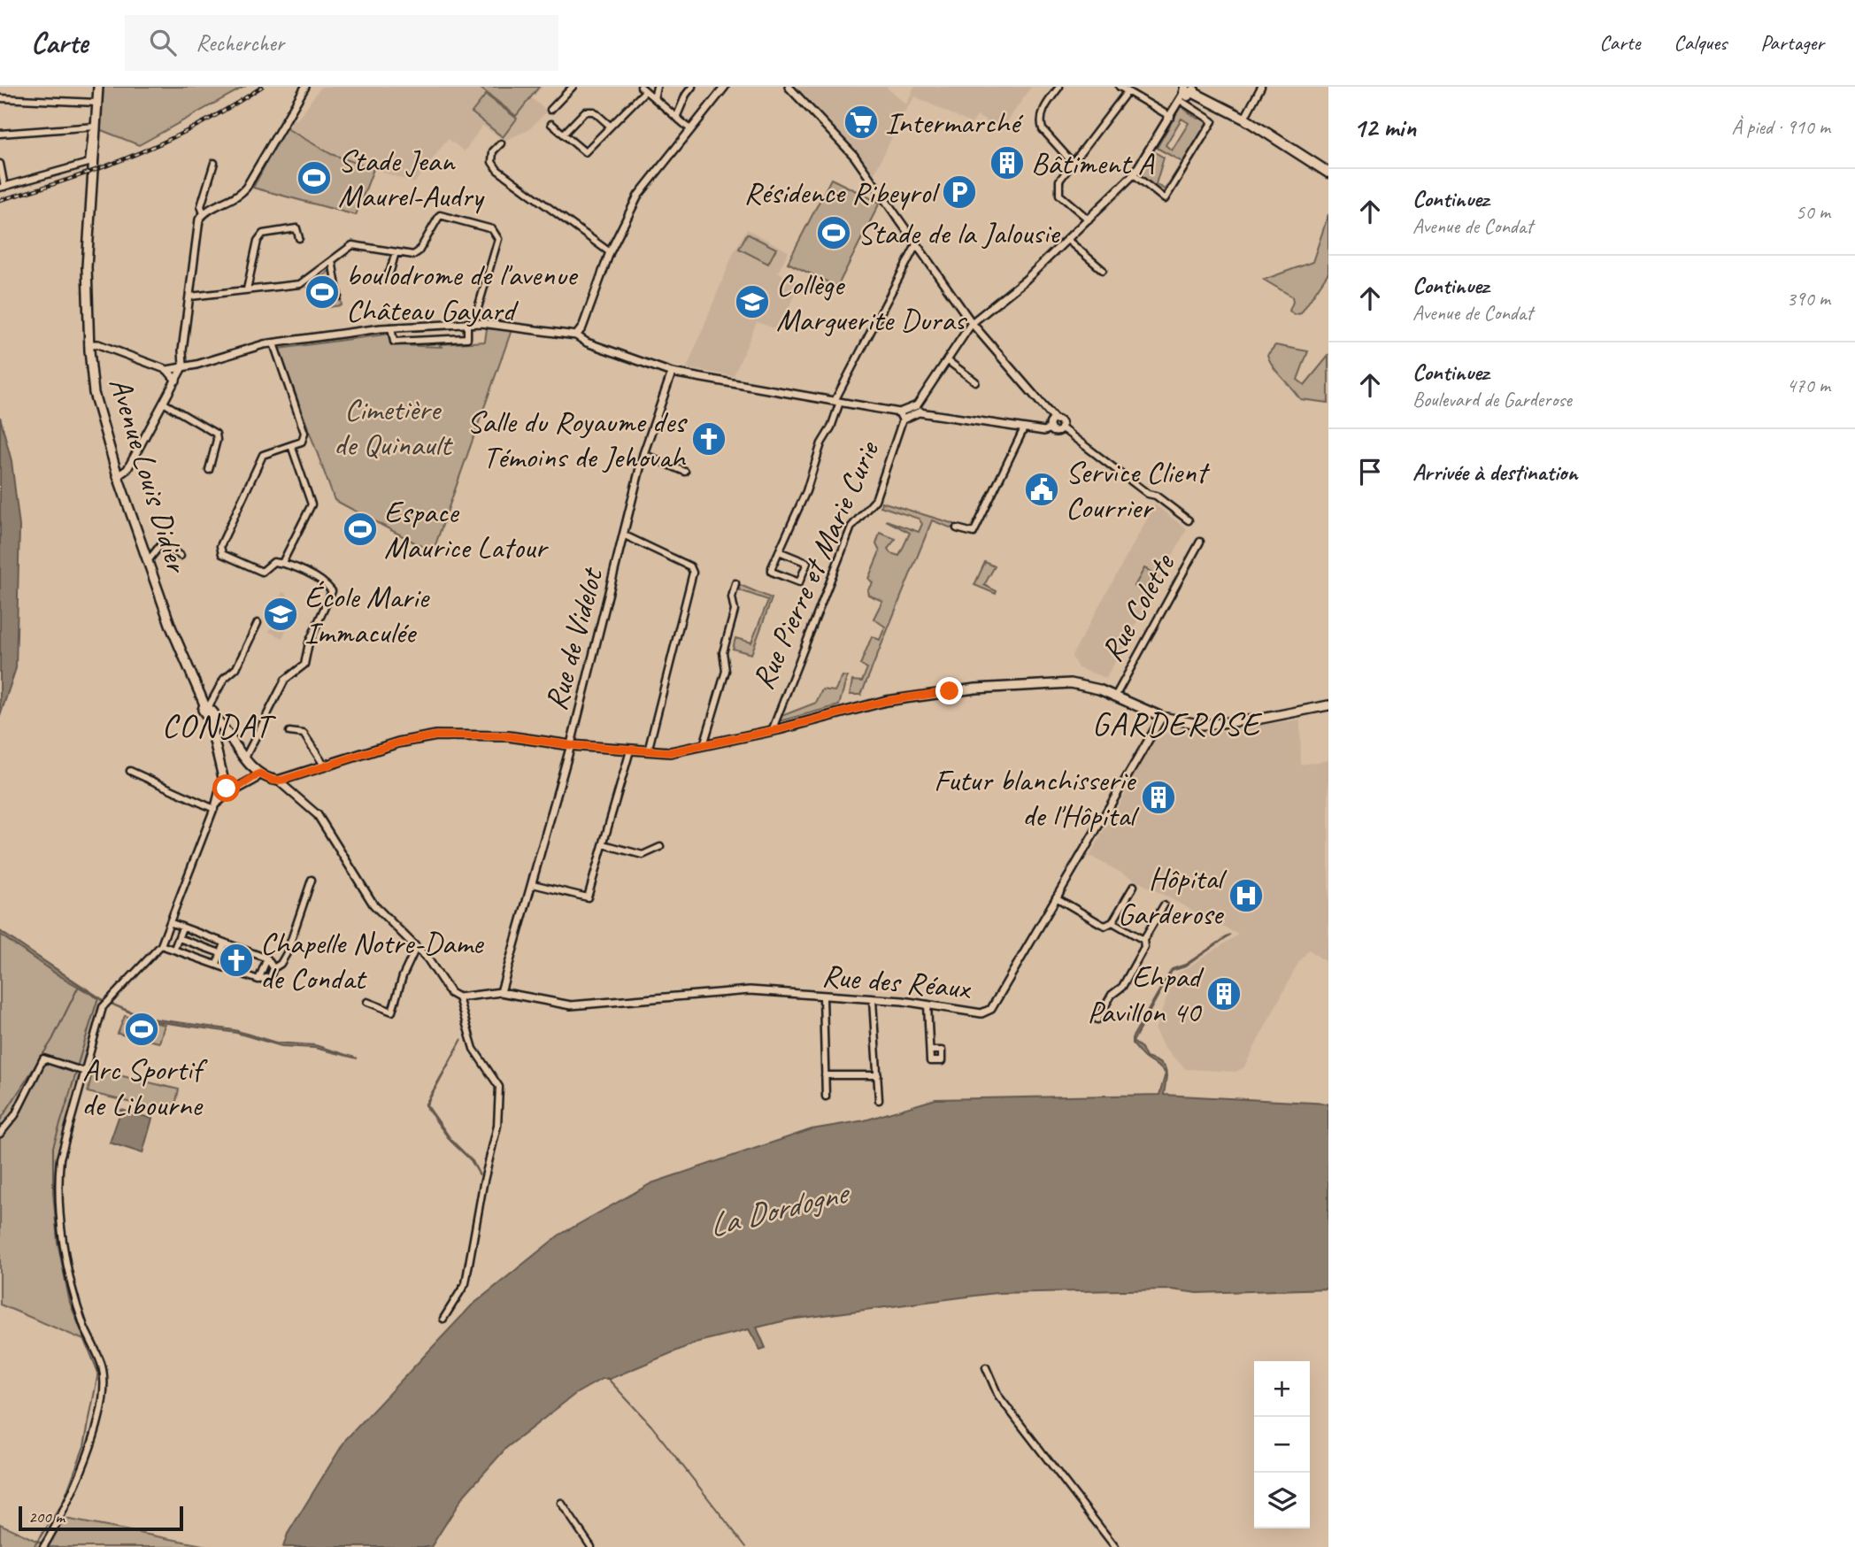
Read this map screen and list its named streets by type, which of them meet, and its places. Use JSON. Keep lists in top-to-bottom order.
{
  "streets": {
    "main road": ["Avenue Louis Didier"],
    "street": [
      "Rue Pierre et Marie Curie",
      "Rue Colette",
      "Rue de Videlot",
      "Rue des Réaux"
    ]
  },
  "crossings": [
    ["Rue de Videlot", "Rue des Réaux"]
  ],
  "districts": ["GARDEROSE", "CONDAT"],
  "water": ["La Dordogne"],
  "parks": ["Cimetière de Quinault"],
  "places": {
    "supermarket": ["Intermarché"],
    "building": ["Bâtiment A", "Futur blanchisserie de l'Hôpital", "Ehpad Pavillon 40"],
    "sports": [
      "Stade Jean Maurel-Audry",
      "Stade de la Jalousie",
      "boulodrome de l'avenue Château Gayard",
      "Espace Maurice Latour",
      "Arc Sportif de Libourne"
    ],
    "parking": ["Résidence Ribeyrol"],
    "school or university": ["Collège Marguerite Duras", "École Marie Immaculée"],
    "church": ["Salle du Royaume des Témoins de Jehovah", "Chapelle Notre-Dame de Condat"],
    "public building": ["Service Client Courrier"],
    "hospital": ["Hôpital Garderose"]
  },
  "scale_bar": "200 m",
  "page": {
    "header": "Carte",
    "search": "Rechercher",
    "nav": ["Carte", "Calques", "Partager"],
    "heading": ["12 min", "À pied · 910 m"],
    "list": [
      ["Continuez", "Avenue de Condat", "50 m"],
      ["Continuez", "Avenue de Condat", "390 m"],
      ["Continuez", "Boulevard de Garderose", "470 m"],
      "Arrivée à destination"
    ],
    "map_buttons": ["+", "−"],
    "scale": "200 m"
  }
}
